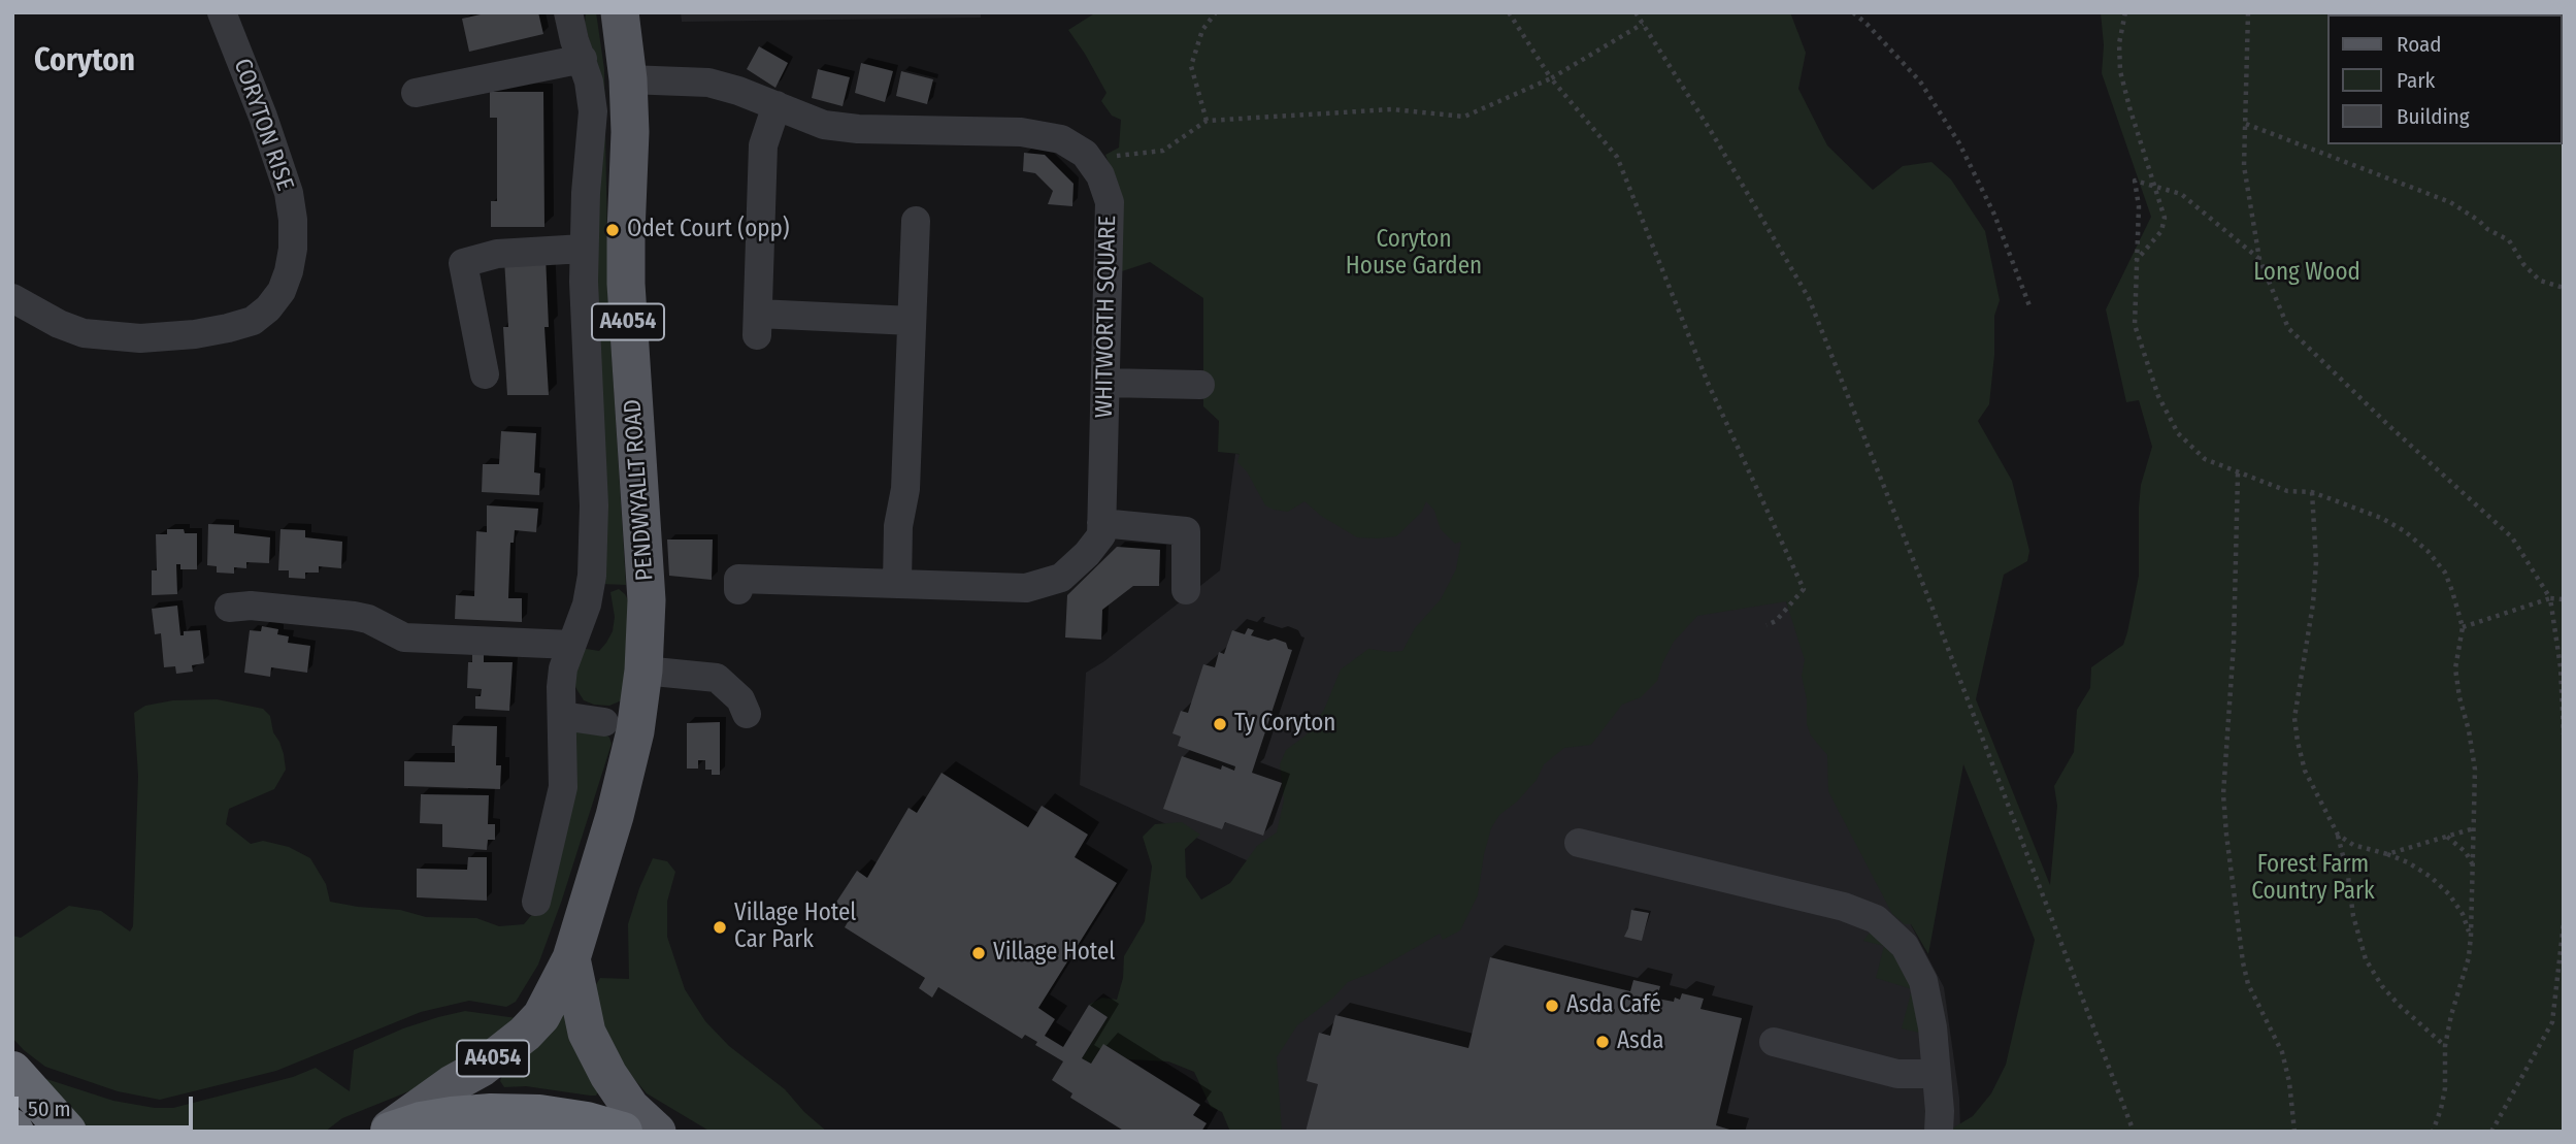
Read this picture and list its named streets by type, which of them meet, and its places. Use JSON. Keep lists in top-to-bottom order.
{
  "streets": {
    "main road": ["A4054", "PENDWYALLT ROAD"],
    "street": ["CORYTON RISE", "WHITWORTH SQUARE"]
  },
  "crossings": [
    ["WHITWORTH SQUARE", "PENDWYALLT ROAD"]
  ],
  "districts": ["Coryton"],
  "parks": ["Coryton House Garden", "Long Wood", "Forest Farm Country Park"],
  "places": [
    "Odet Court (opp)",
    "Ty Coryton",
    "Village Hotel Car Park",
    "Village Hotel",
    "Asda Café",
    "Asda"
  ],
  "legend": ["Road", "Park", "Building"],
  "scale_bar": "50 m"
}
